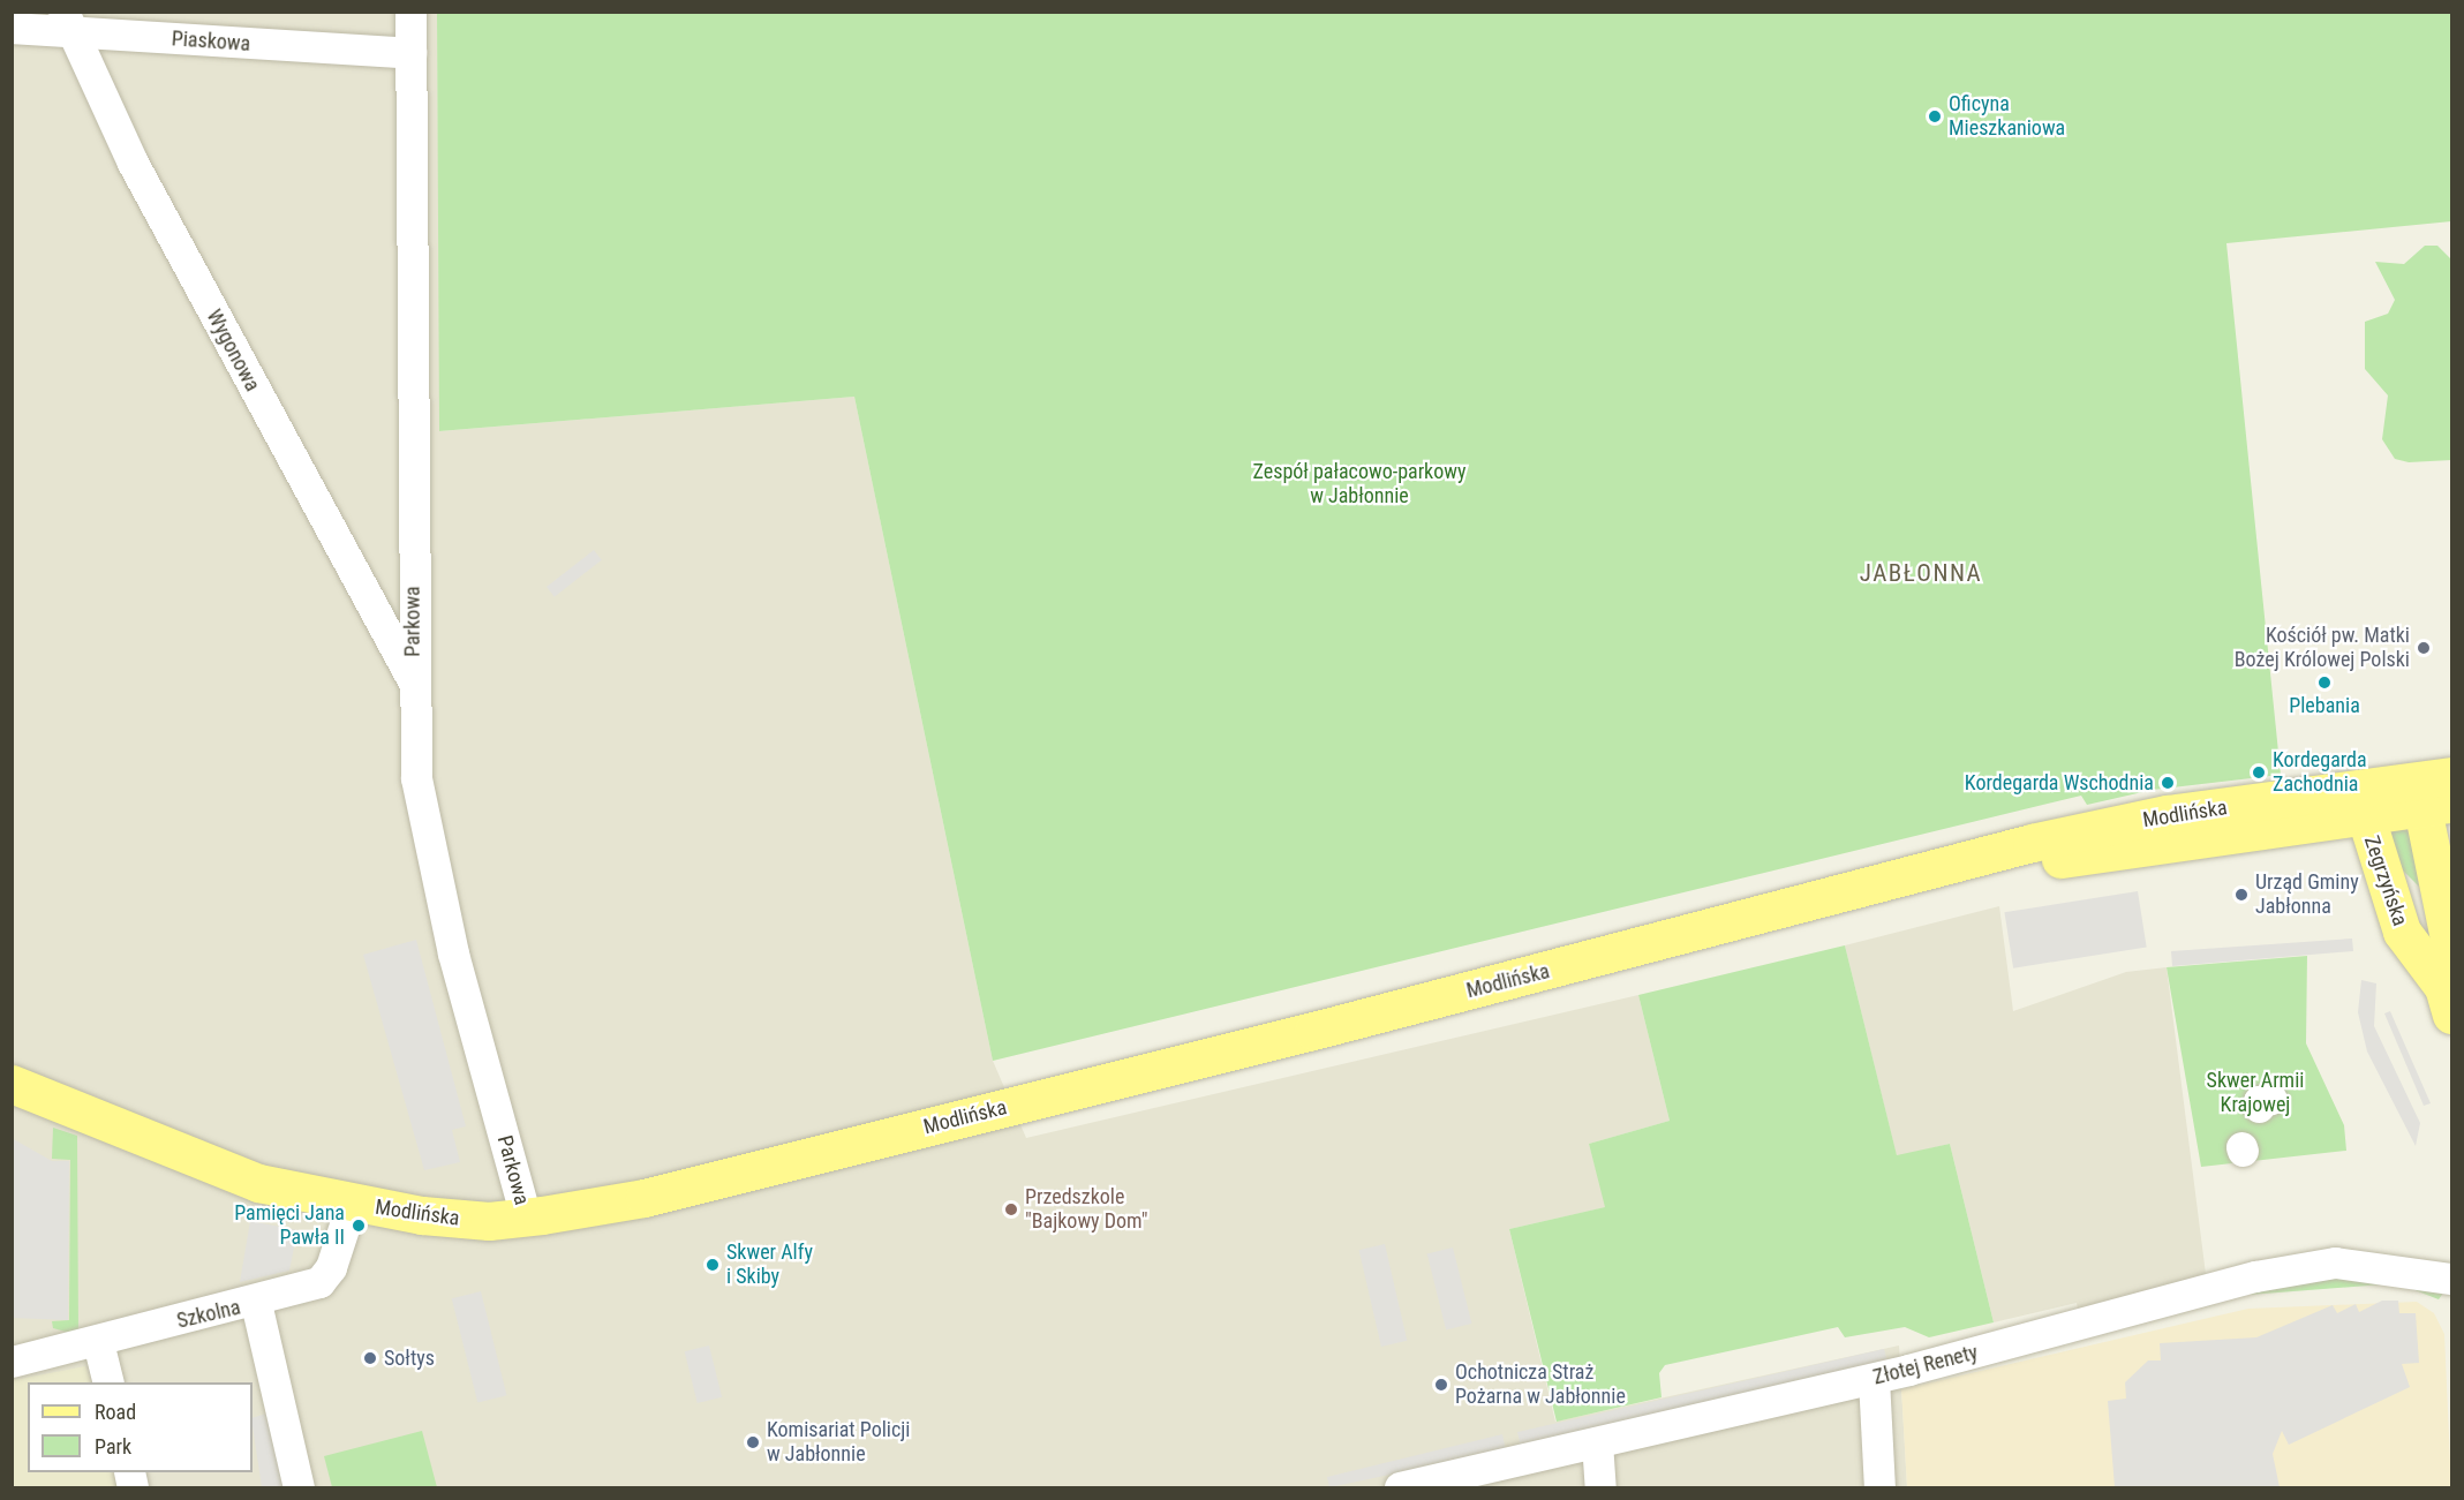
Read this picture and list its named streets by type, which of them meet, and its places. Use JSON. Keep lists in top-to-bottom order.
{
  "streets": {
    "main road": ["Modlińska", "Zegrzyńska"],
    "street": [
      "Piaskowa",
      "Wygonowa",
      "Parkowa",
      "Szkolna",
      "Złotej Renety"
    ]
  },
  "crossings": [
    ["Piaskowa", "Wygonowa"],
    ["Piaskowa", "Parkowa"],
    ["Wygonowa", "Parkowa"],
    ["Parkowa", "Modlińska"],
    ["Modlińska", "Zegrzyńska"],
    ["Modlińska", "Szkolna"]
  ],
  "districts": ["JABŁONNA"],
  "parks": ["Zespół pałacowo-parkowy w Jabłonnie", "Skwer Armii Krajowej"],
  "places": [
    "Oficyna Mieszkaniowa",
    "Kościół pw. Matki Bożej Królowej Polski",
    "Plebania",
    "Kordegarda Zachodnia",
    "Kordegarda Wschodnia",
    "Urząd Gminy Jabłonna",
    "Przedszkole \"Bajkowy Dom\"",
    "Pamięci Jana Pawła II",
    "Skwer Alfy i Skiby",
    "Sołtys",
    "Ochotnicza Straż Pożarna w Jabłonnie",
    "Komisariat Policji w Jabłonnie"
  ],
  "legend": ["Road", "Park"]
}
